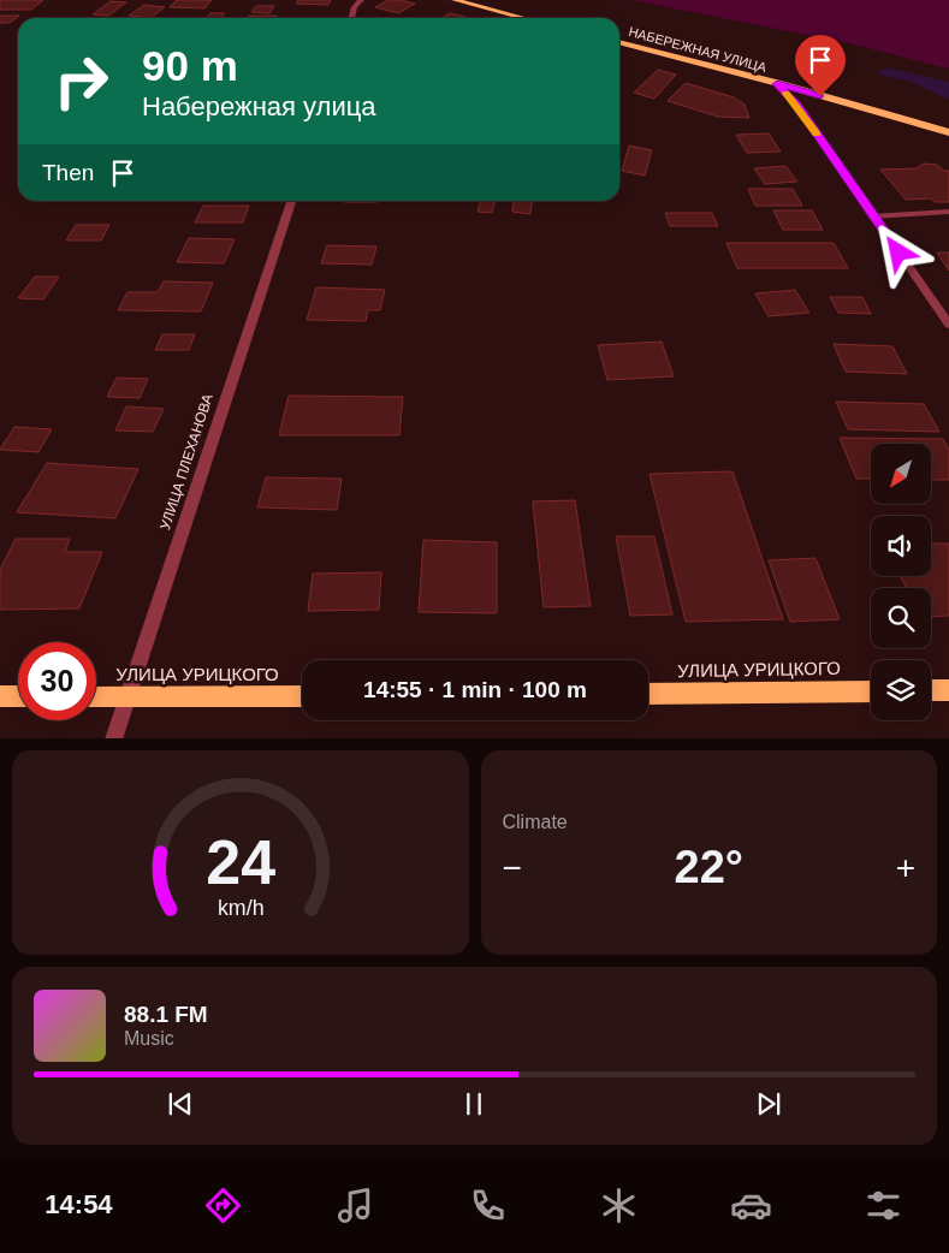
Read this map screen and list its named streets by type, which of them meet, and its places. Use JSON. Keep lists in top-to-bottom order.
{
  "streets": {
    "main road": ["НАБЕРЕЖНАЯ УЛИЦА", "УЛИЦА УРИЦКОГО"],
    "street": ["УЛИЦА ПЛЕХАНОВА"]
  },
  "crossings": [
    ["УЛИЦА ПЛЕХАНОВА", "УЛИЦА УРИЦКОГО"]
  ],
  "north": "bottom left",
  "page": {
    "turn": ["90 m", "Набережная улица"],
    "then": "Then",
    "limit": "30",
    "trip": "14:55 · 1 min · 100 m",
    "tile": "Climate",
    "heat": ["−", "22°", "+"],
    "song": ["88.1 FM", "Music"],
    "tabs": "14:54",
    "gauge": ["24", "km/h"]
  }
}
